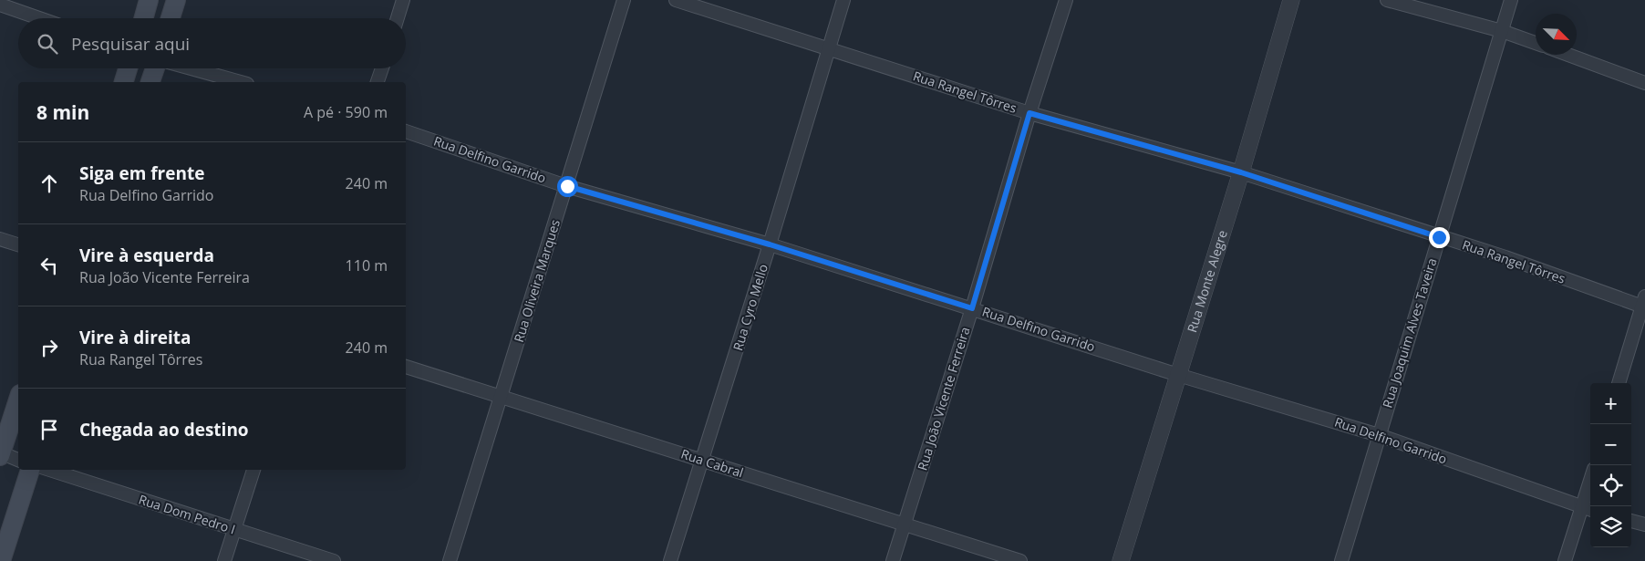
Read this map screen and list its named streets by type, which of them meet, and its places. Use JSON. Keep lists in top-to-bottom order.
{
  "streets": {
    "street": [
      "Rua Rangel Tôrres",
      "Rua Delfino Garrido",
      "Rua Oliveira Marques",
      "Rua Monte Alegre",
      "Rua Cyro Mello",
      "Rua Joaquim Alves Taveira",
      "Rua João Vicente Ferreira",
      "Rua Cabral",
      "Rua Dom Pedro I"
    ]
  },
  "crossings": [
    ["Rua Rangel Tôrres", "Rua Monte Alegre"],
    ["Rua Rangel Tôrres", "Rua Cyro Mello"],
    ["Rua Rangel Tôrres", "Rua Joaquim Alves Taveira"],
    ["Rua Rangel Tôrres", "Rua João Vicente Ferreira"],
    ["Rua Delfino Garrido", "Rua Oliveira Marques"],
    ["Rua Delfino Garrido", "Rua Monte Alegre"],
    ["Rua Delfino Garrido", "Rua Cyro Mello"],
    ["Rua Delfino Garrido", "Rua Joaquim Alves Taveira"],
    ["Rua Delfino Garrido", "Rua João Vicente Ferreira"],
    ["Rua Oliveira Marques", "Rua Cabral"],
    ["Rua Cyro Mello", "Rua Cabral"],
    ["Rua João Vicente Ferreira", "Rua Cabral"]
  ],
  "north": "bottom right",
  "page": {
    "search": "Pesquisar aqui",
    "heading": ["8 min", "A pé · 590 m"],
    "list": [
      ["Siga em frente", "Rua Delfino Garrido", "240 m"],
      ["Vire à esquerda", "Rua João Vicente Ferreira", "110 m"],
      ["Vire à direita", "Rua Rangel Tôrres", "240 m"],
      "Chegada ao destino"
    ],
    "map_buttons": ["+", "−"]
  }
}
